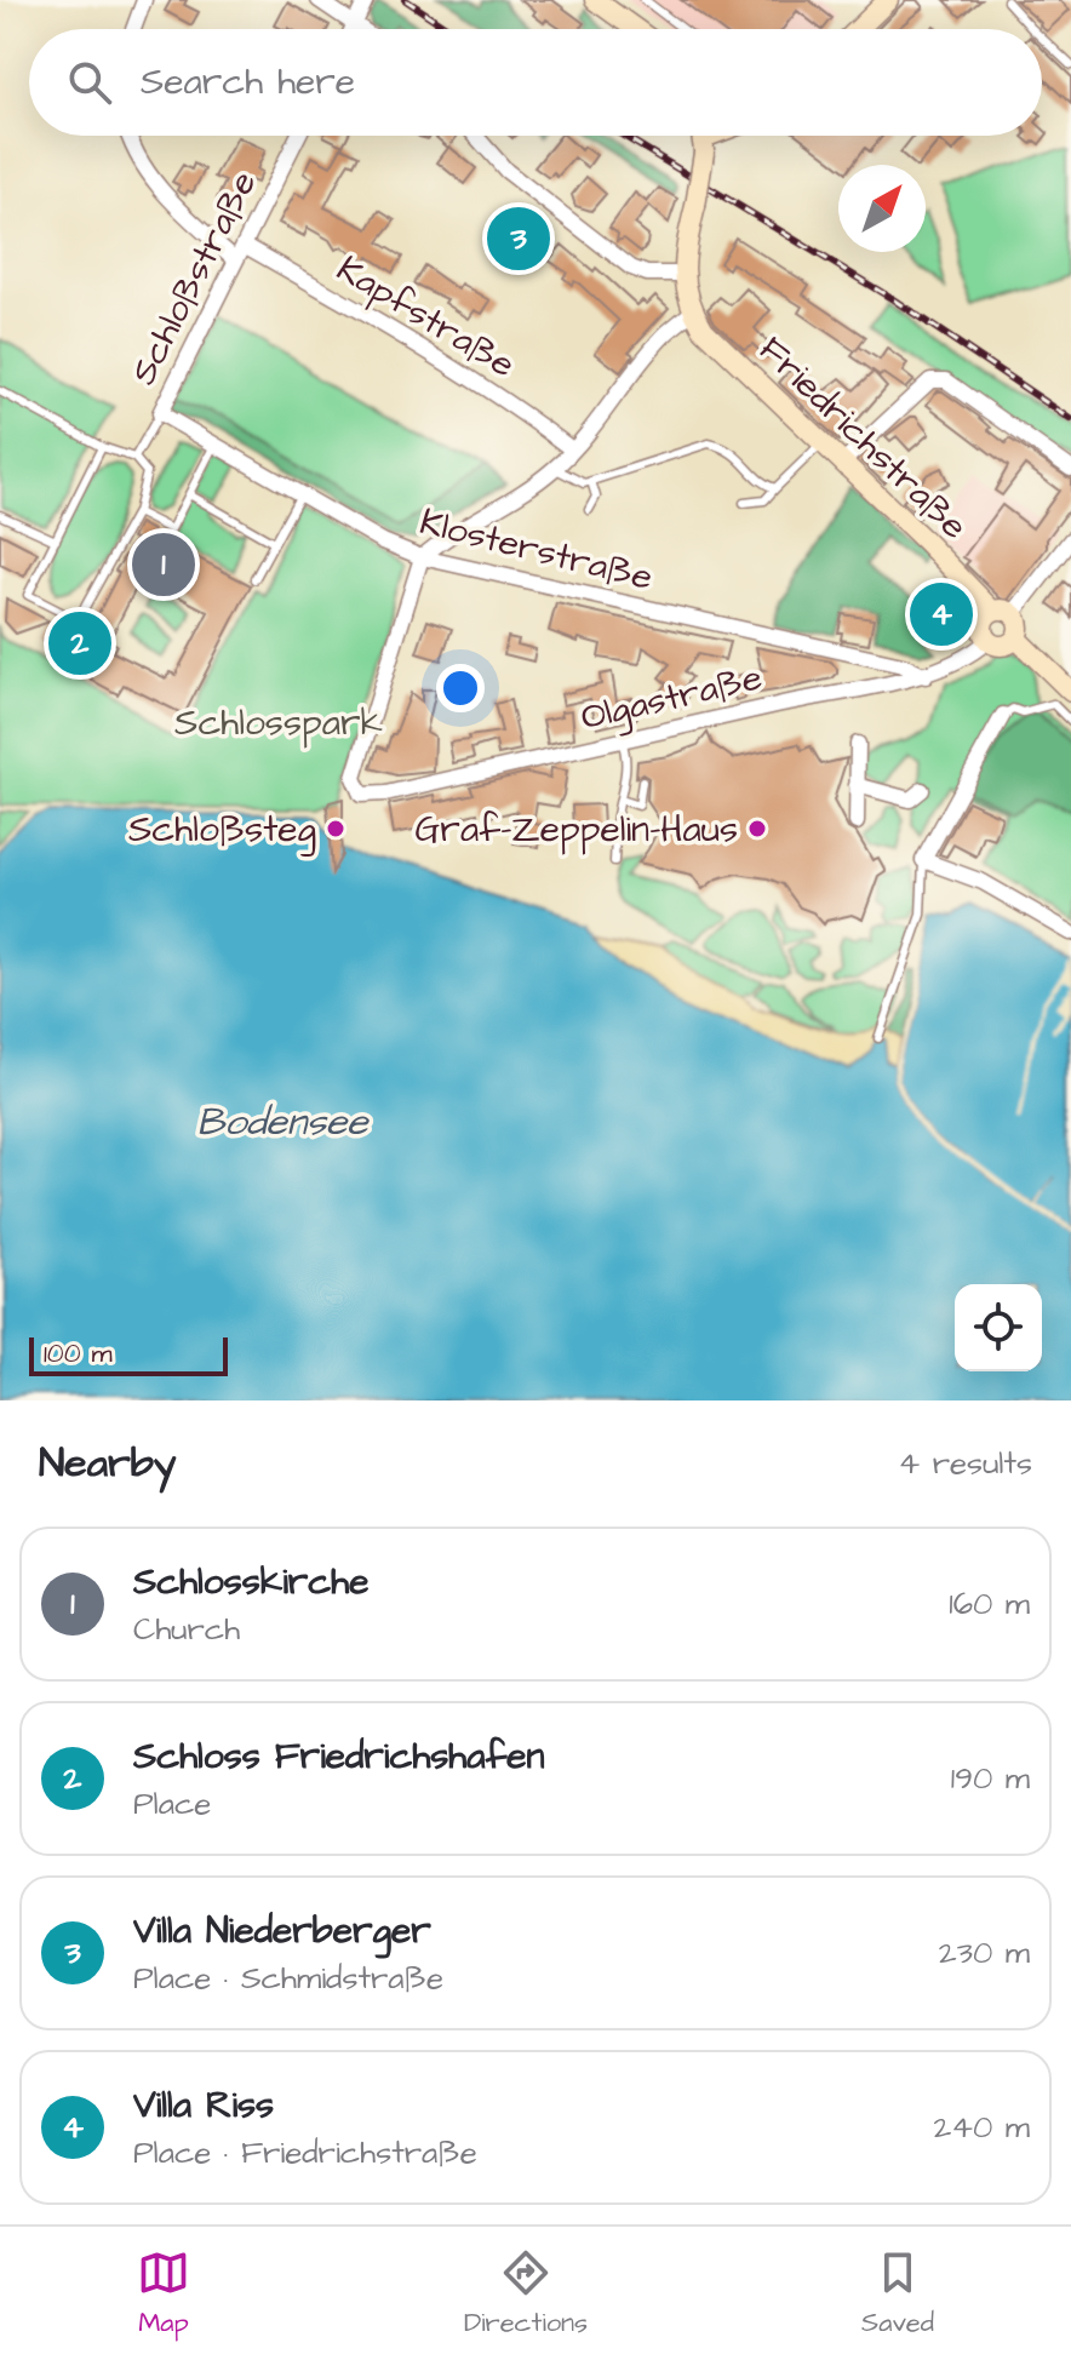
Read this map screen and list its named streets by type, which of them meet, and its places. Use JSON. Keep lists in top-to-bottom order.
{
  "streets": {
    "main road": ["Friedrichstraße"],
    "street": [
      "Schloßstraße",
      "Kapfstraße",
      "Klosterstraße",
      "Olgastraße"
    ]
  },
  "crossings": [
    ["Schloßstraße", "Kapfstraße"],
    ["Schloßstraße", "Klosterstraße"],
    ["Friedrichstraße", "Olgastraße"],
    ["Klosterstraße", "Olgastraße"]
  ],
  "water": ["Bodensee"],
  "parks": ["Schlosspark"],
  "places": ["Schloßsteg", "Graf-Zeppelin-Haus"],
  "scale_bar": "100 m",
  "north": "top right",
  "page": {
    "search": "Search here",
    "pins": [
      "3",
      "1",
      "4",
      "2"
    ],
    "scale": "100 m",
    "heading": ["Nearby", "4 results"],
    "list": [
      {
        "mark": "1",
        "name": "Schlosskirche",
        "note": "Church",
        "value": "160 m"
      },
      {
        "mark": "2",
        "name": "Schloss Friedrichshafen",
        "note": "Place",
        "value": "190 m"
      },
      {
        "mark": "3",
        "name": "Villa Niederberger",
        "note": "Place · Schmidstraße",
        "value": "230 m"
      },
      {
        "mark": "4",
        "name": "Villa Riss",
        "note": "Place · Friedrichstraße",
        "value": "240 m"
      }
    ],
    "nav": ["Map", "Directions", "Saved"]
  }
}
